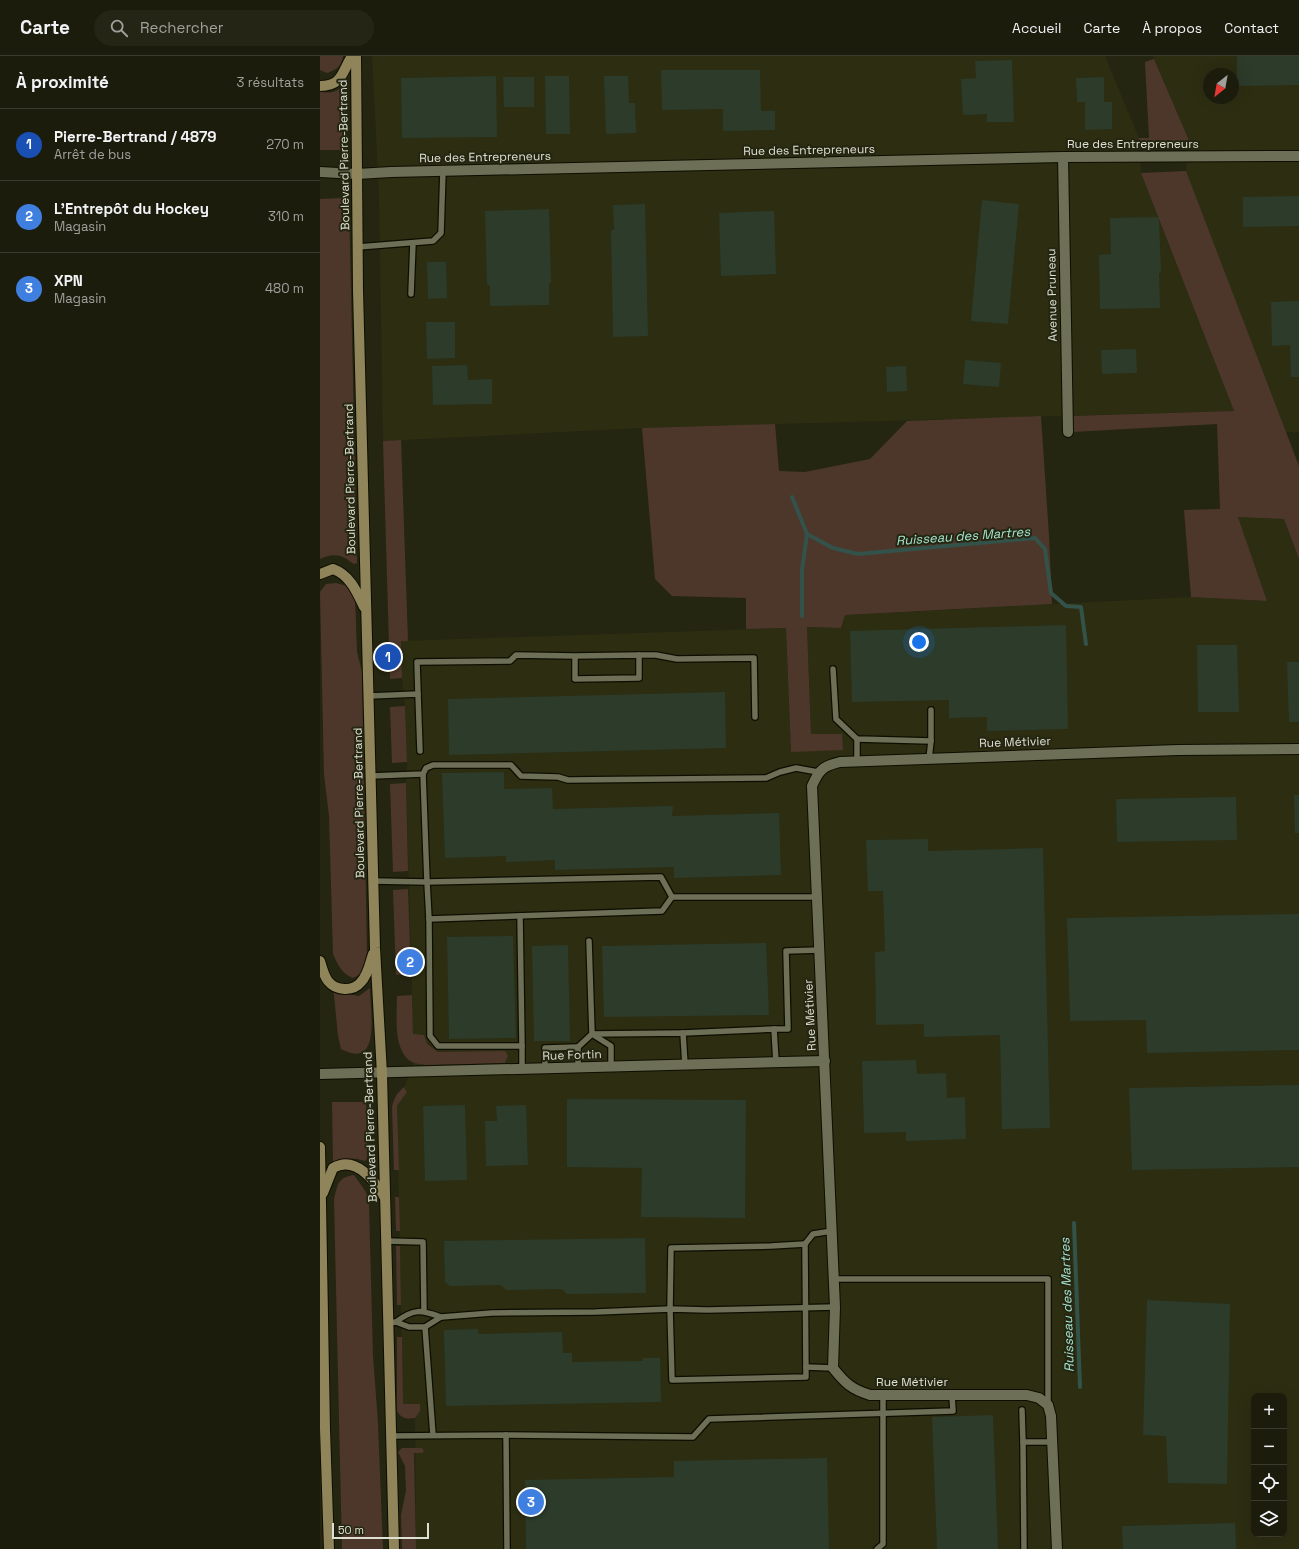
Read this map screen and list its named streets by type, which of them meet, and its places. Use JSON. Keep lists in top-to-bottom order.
{
  "streets": {
    "main road": ["Boulevard Pierre-Bertrand"],
    "street": [
      "Rue des Entrepreneurs",
      "Avenue Pruneau",
      "Rue Métivier",
      "Rue Fortin"
    ]
  },
  "crossings": [
    ["Rue des Entrepreneurs", "Boulevard Pierre-Bertrand"],
    ["Rue des Entrepreneurs", "Avenue Pruneau"],
    ["Boulevard Pierre-Bertrand", "Rue Fortin"],
    ["Rue Métivier", "Rue Fortin"]
  ],
  "water": ["Ruisseau des Martres"],
  "scale_bar": "50 m",
  "north": "bottom left",
  "page": {
    "header": "Carte",
    "search": "Rechercher",
    "nav": [
      "Accueil",
      "Carte",
      "À propos",
      "Contact"
    ],
    "heading": ["À proximité", "3 résultats"],
    "list": [
      {
        "mark": "1",
        "name": "Pierre-Bertrand / 4879",
        "note": "Arrêt de bus",
        "value": "270 m"
      },
      {
        "mark": "2",
        "name": "L'Entrepôt du Hockey",
        "note": "Magasin",
        "value": "310 m"
      },
      {
        "mark": "3",
        "name": "XPN",
        "note": "Magasin",
        "value": "480 m"
      }
    ],
    "pins": ["1", "2", "3"],
    "map_buttons": ["+", "−"],
    "scale": "50 m"
  }
}
